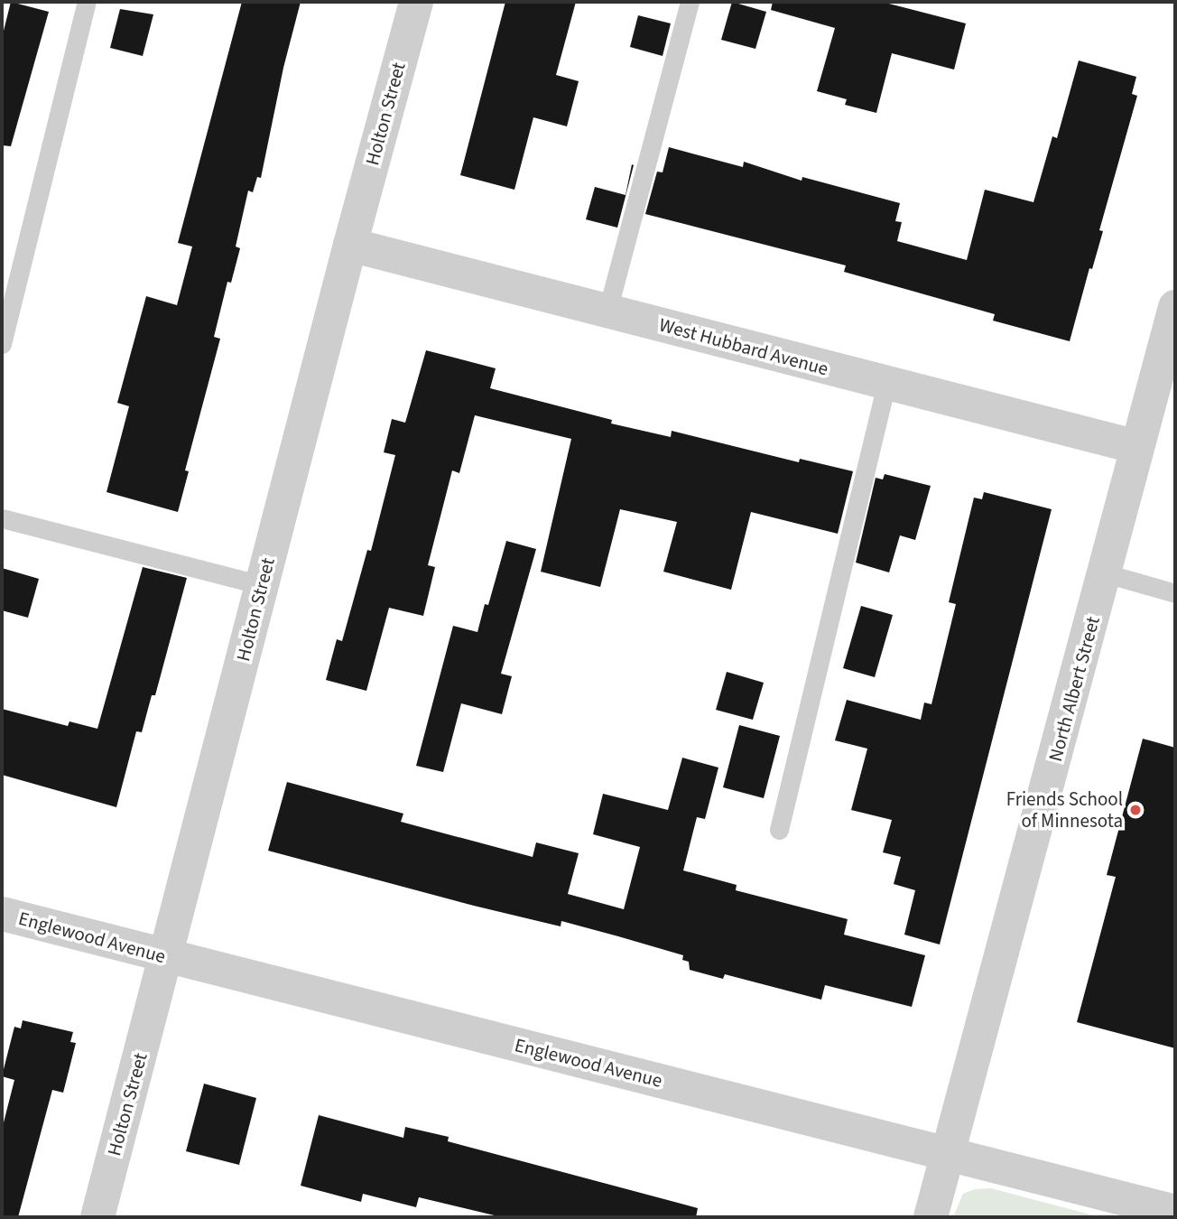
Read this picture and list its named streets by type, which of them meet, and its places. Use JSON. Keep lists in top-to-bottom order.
{
  "streets": {
    "street": [
      "Holton Street",
      "West Hubbard Avenue",
      "North Albert Street",
      "Englewood Avenue"
    ]
  },
  "crossings": [
    ["Holton Street", "West Hubbard Avenue"],
    ["Holton Street", "Englewood Avenue"],
    ["West Hubbard Avenue", "North Albert Street"],
    ["North Albert Street", "Englewood Avenue"]
  ],
  "places": ["Friends School of Minnesota"]
}
